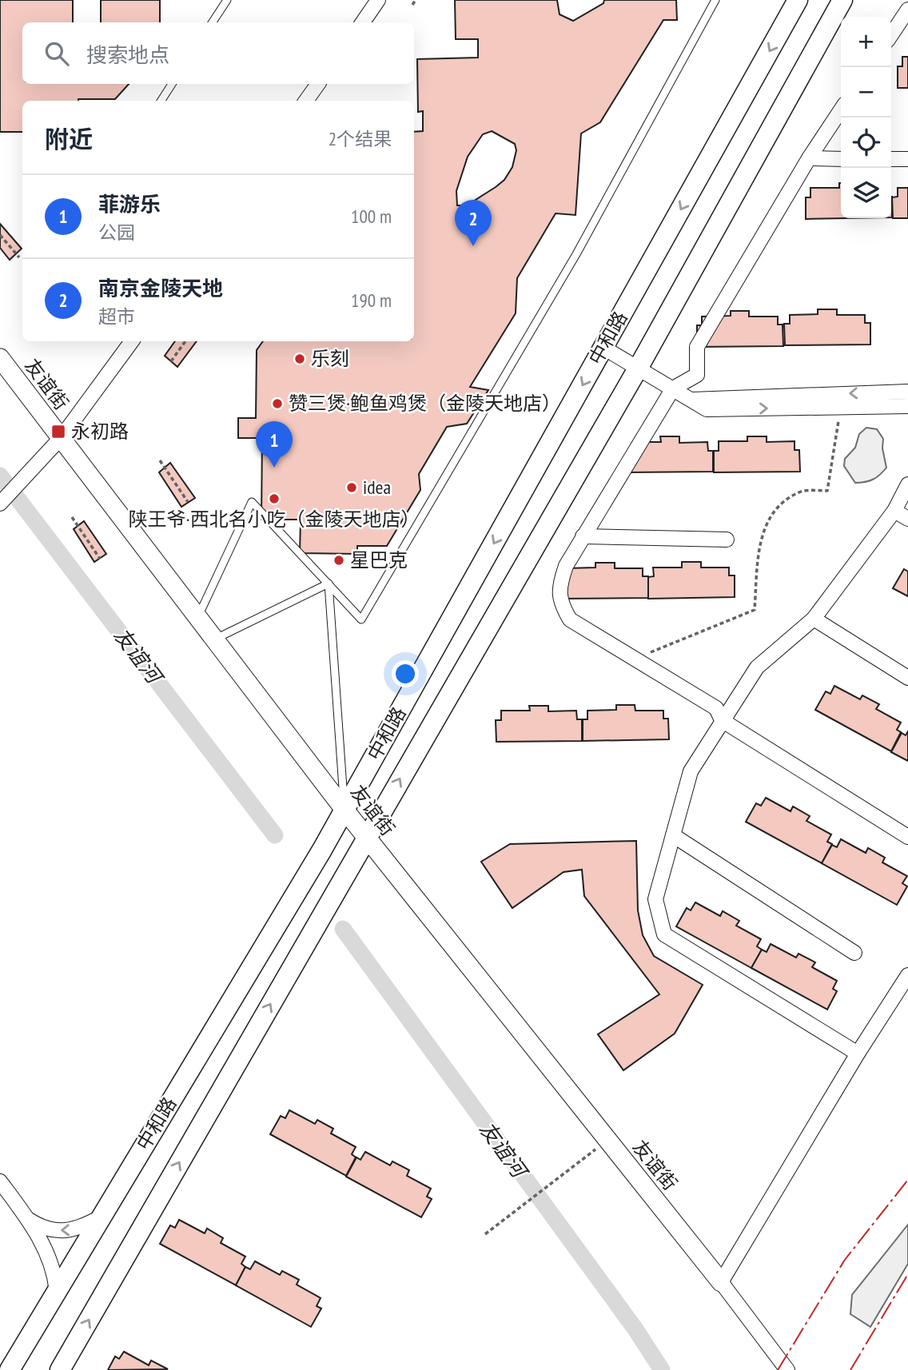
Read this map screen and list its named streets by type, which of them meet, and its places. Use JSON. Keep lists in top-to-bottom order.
{
  "streets": {
    "main road": ["中和路"],
    "street": ["友谊街"]
  },
  "crossings": [
    ["中和路", "友谊街"]
  ],
  "water": ["友谊河"],
  "places": {
    "other": [
      "乐刻",
      "赞三煲·鲍鱼鸡煲（金陵天地店）",
      "idea",
      "陕王爷·西北名小吃（金陵天地店）",
      "星巴克"
    ],
    "transit": ["永初路"]
  },
  "page": {
    "map_buttons": ["+", "−"],
    "search": "搜索地点",
    "heading": ["附近", "2个结果"],
    "list": [
      {
        "mark": "1",
        "name": "菲游乐",
        "note": "公园",
        "value": "100 m"
      },
      {
        "mark": "2",
        "name": "南京金陵天地",
        "note": "超市",
        "value": "190 m"
      }
    ],
    "pins": ["2", "1"]
  }
}
